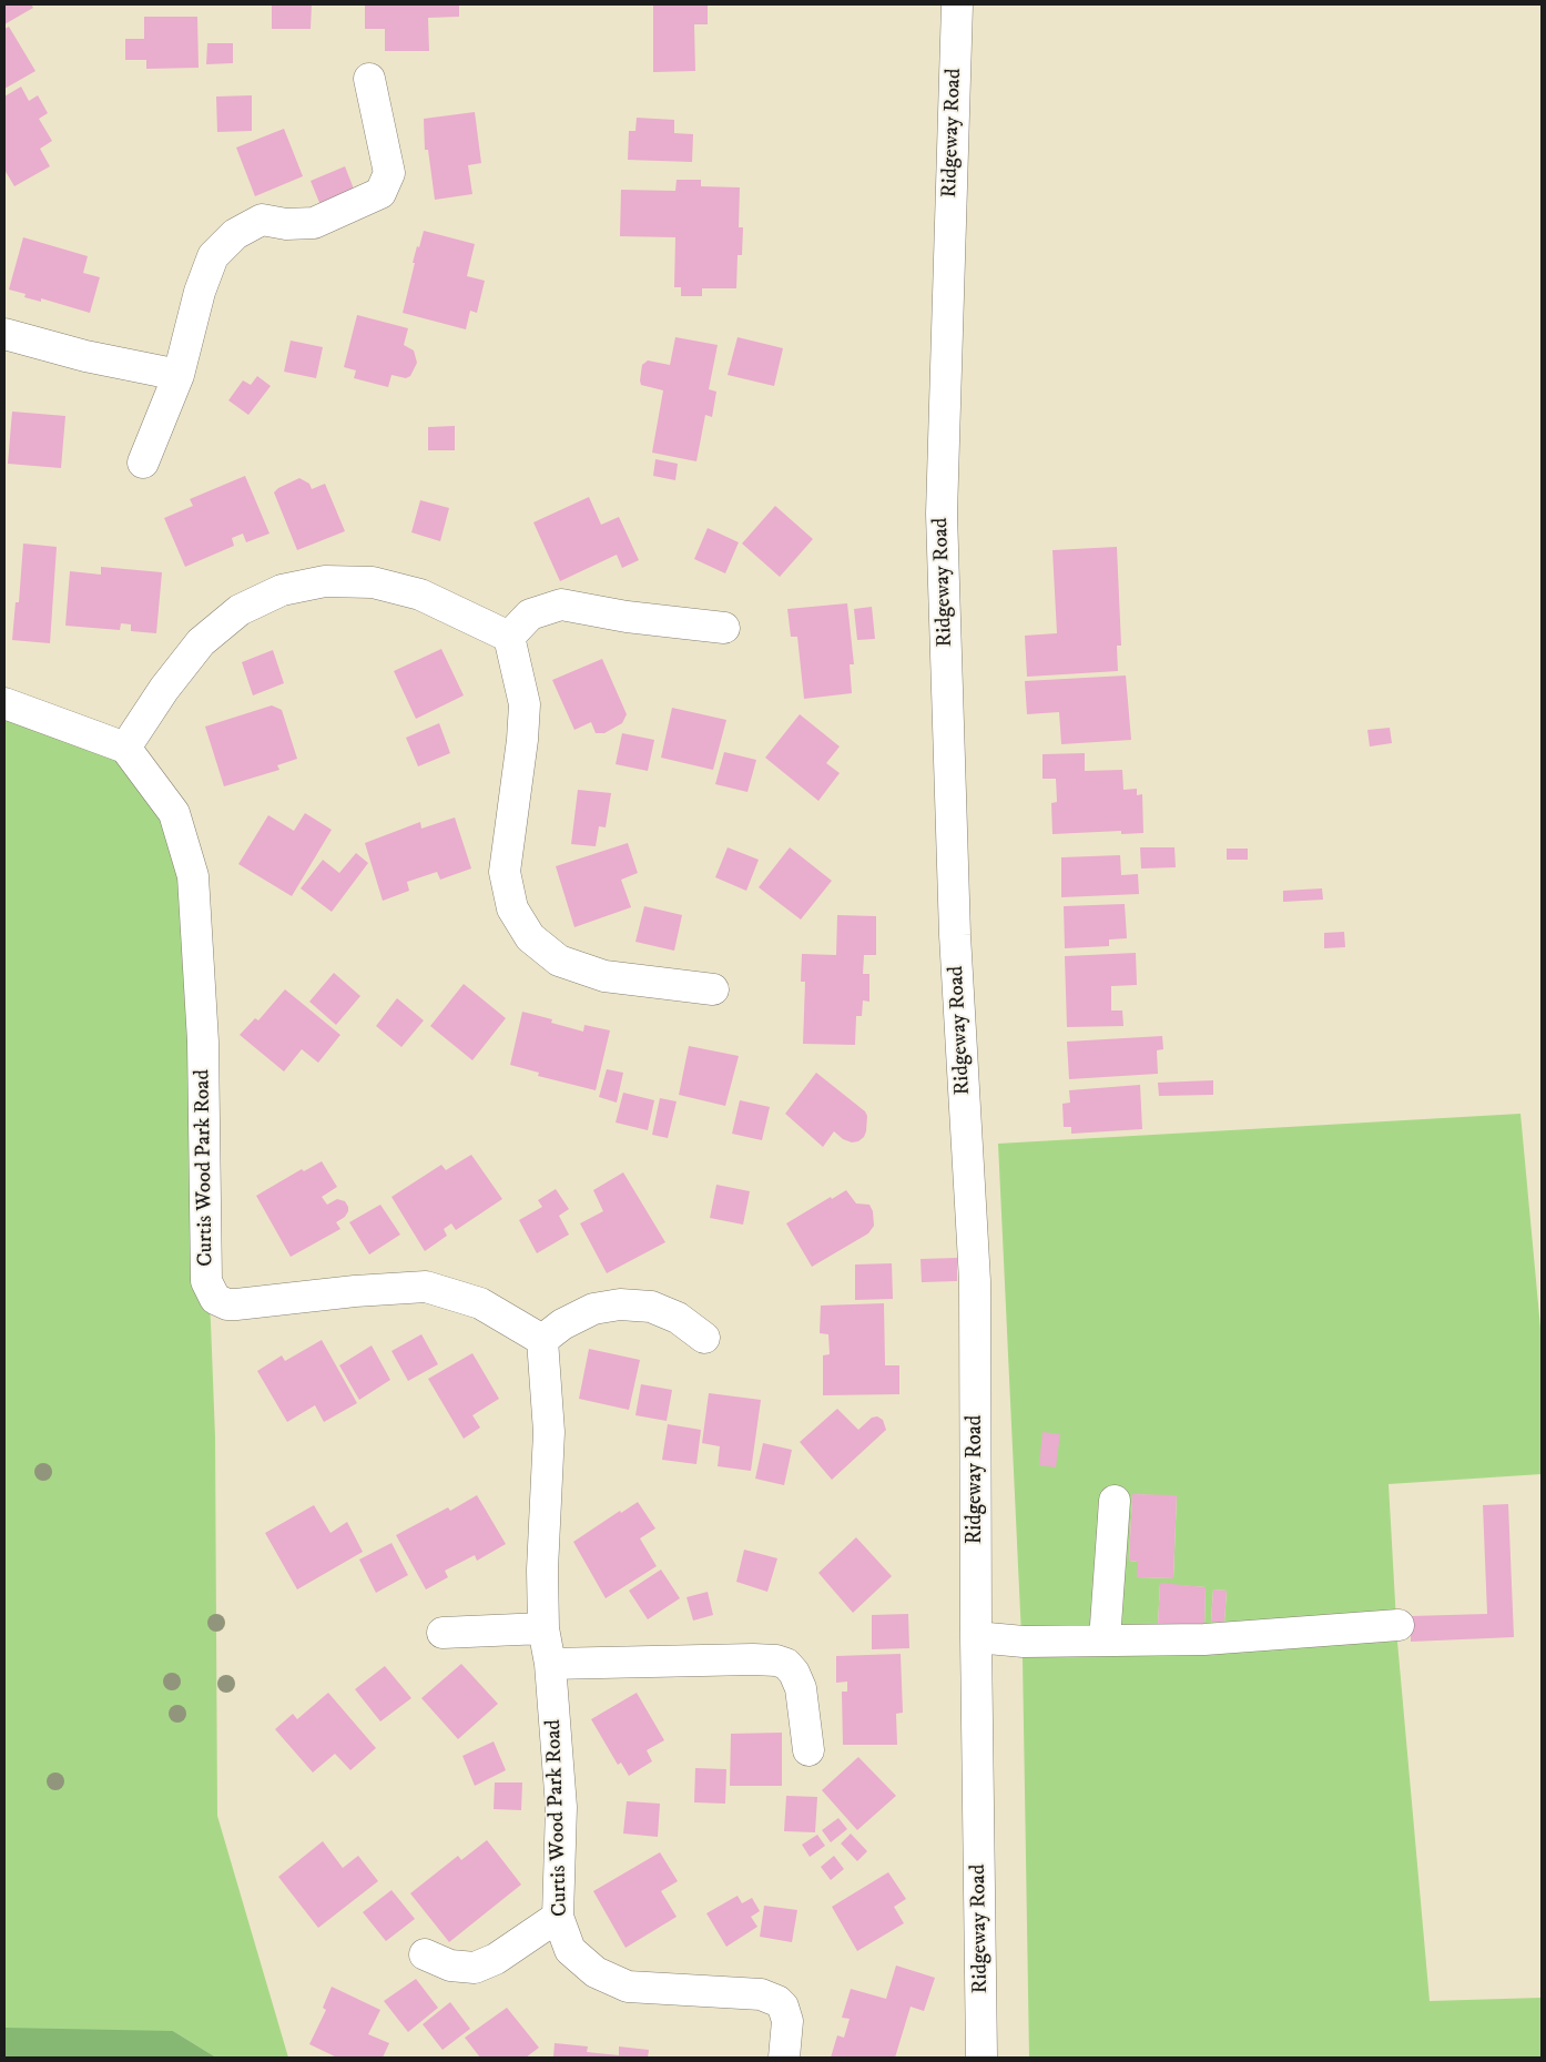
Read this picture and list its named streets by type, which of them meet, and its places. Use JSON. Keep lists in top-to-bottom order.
{
  "streets": {
    "street": ["Ridgeway Road", "Curtis Wood Park Road"]
  }
}
